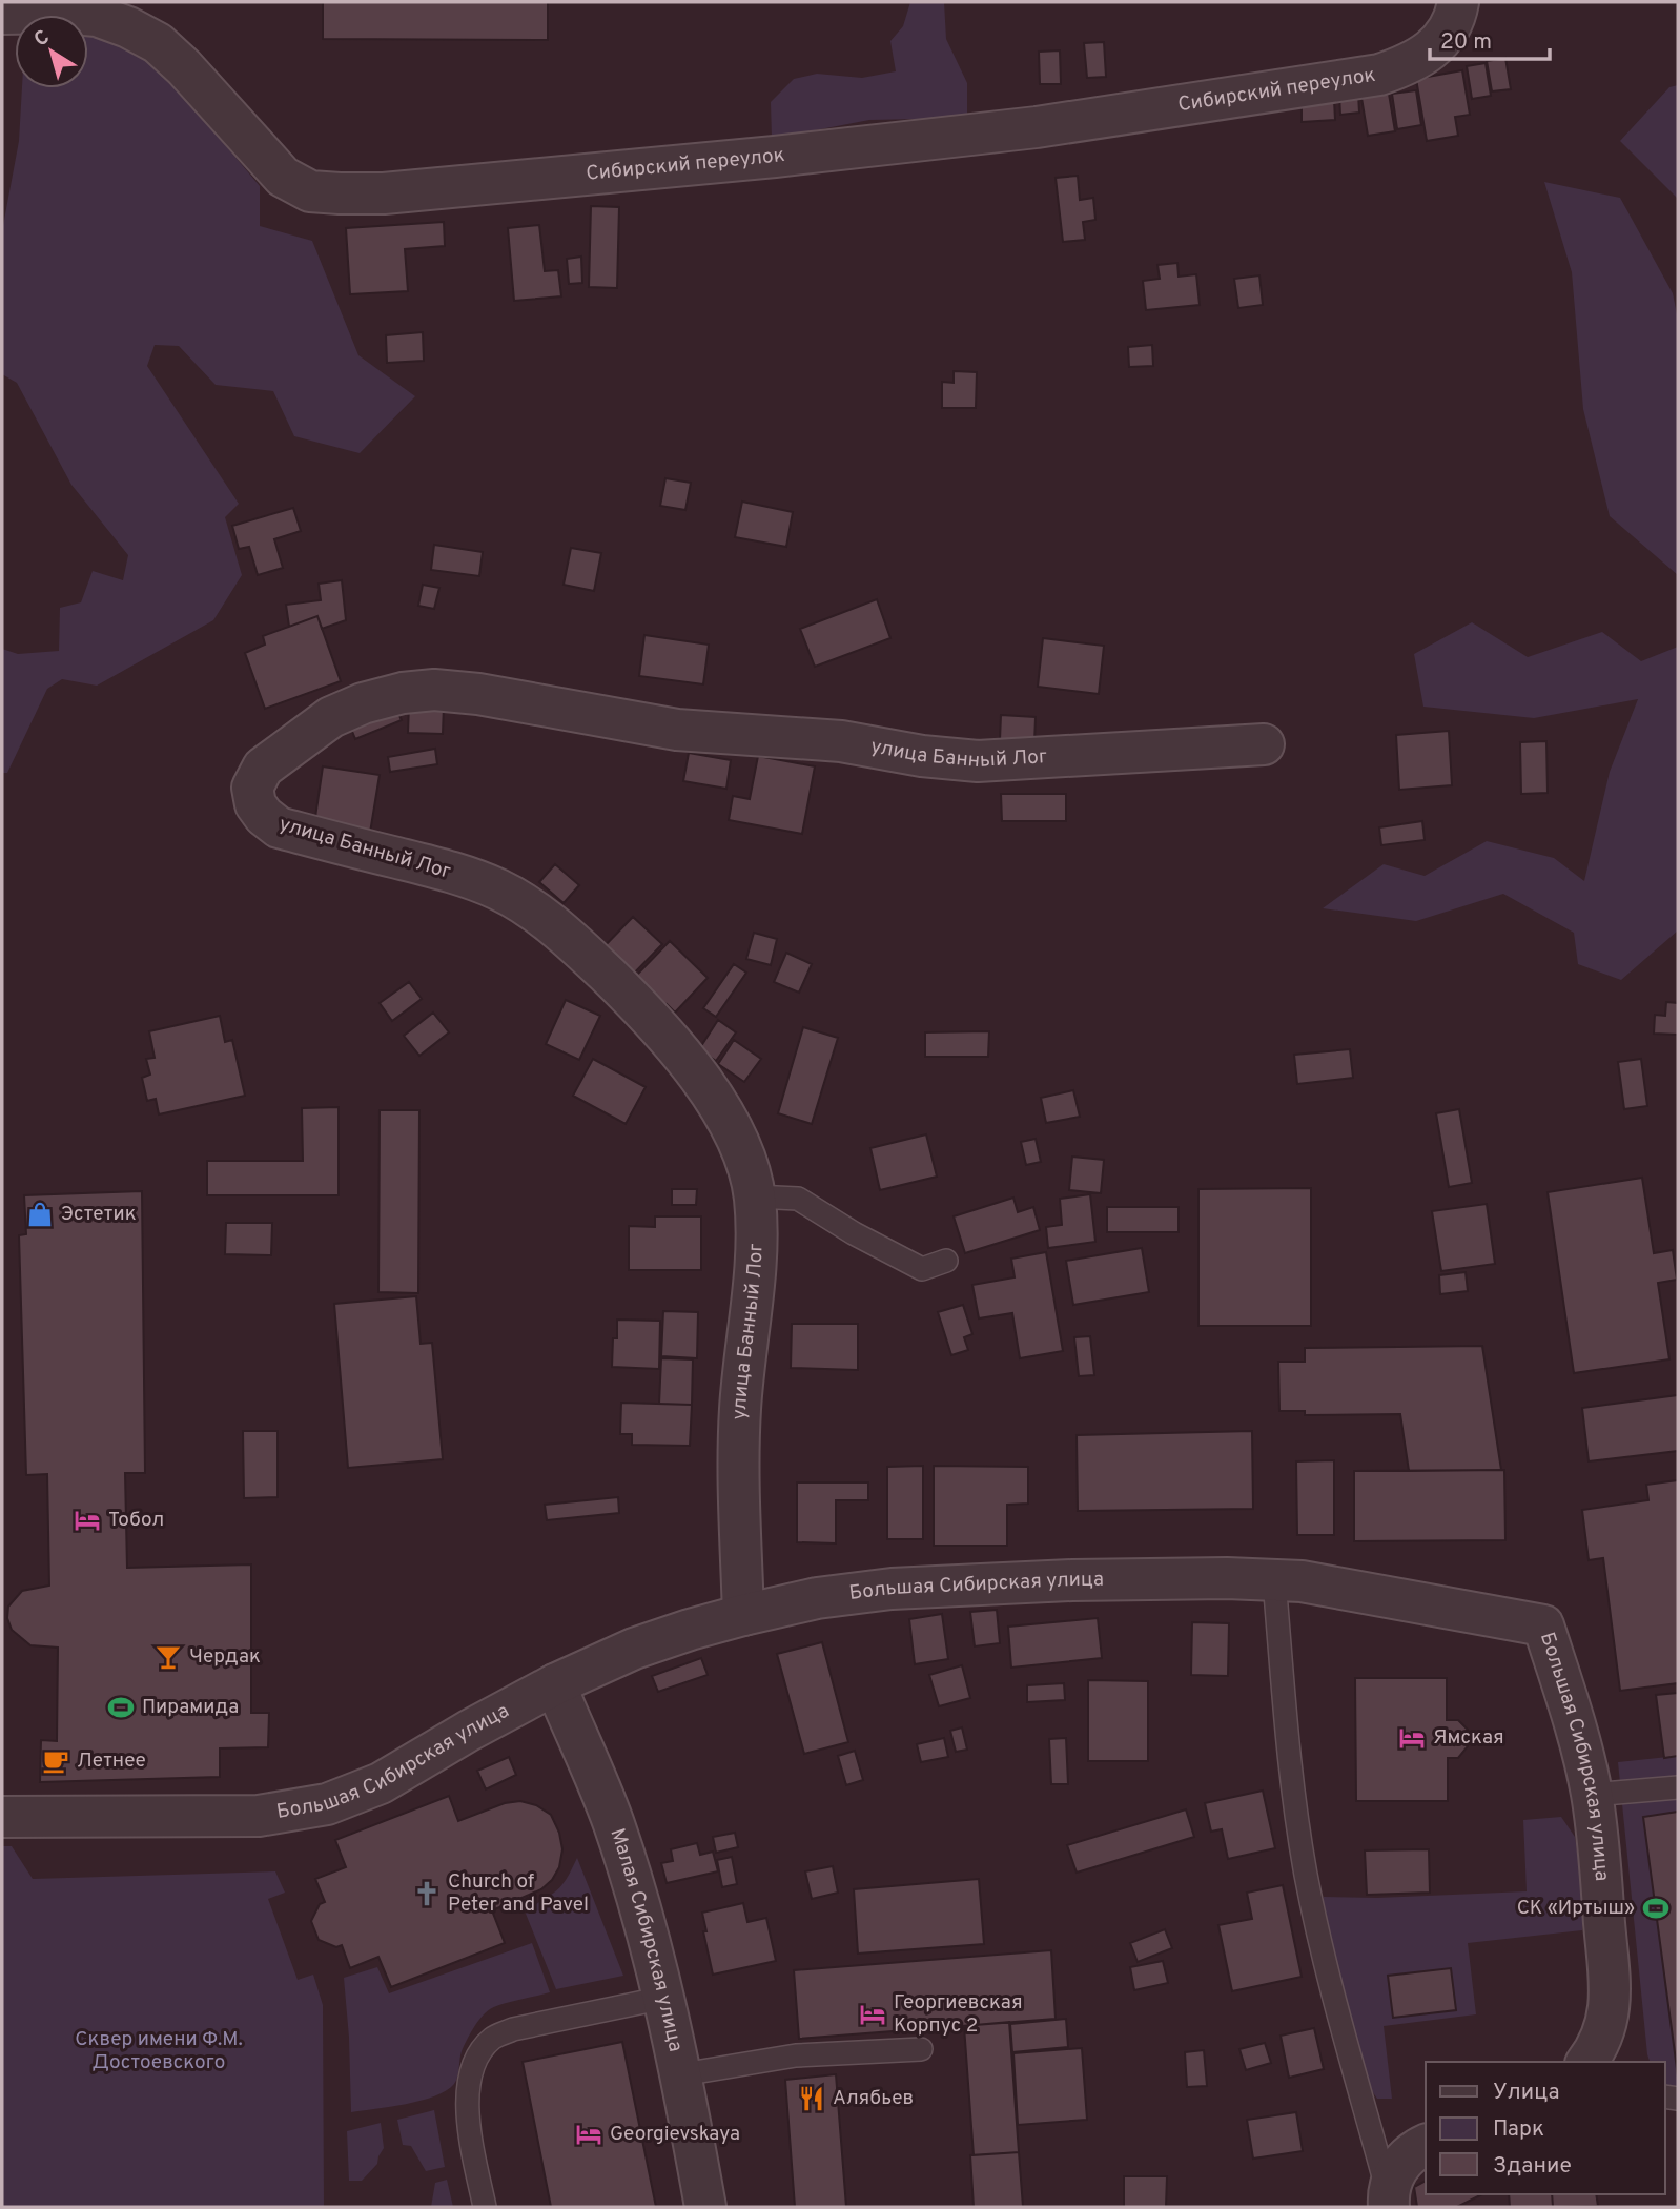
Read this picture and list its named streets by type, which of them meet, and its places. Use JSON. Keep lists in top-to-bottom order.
{
  "streets": {
    "street": [
      "Сибирский переулок",
      "улица Банный Лог",
      "Большая Сибирская улица",
      "Малая Сибирская улица"
    ]
  },
  "crossings": [
    ["улица Банный Лог", "Большая Сибирская улица"],
    ["Большая Сибирская улица", "Малая Сибирская улица"]
  ],
  "parks": ["Сквер имени Ф.М. Достоевского"],
  "places": {
    "shop": ["Эстетик"],
    "hotel": [
      "Тобол",
      "Ямская",
      "Георгиевская Корпус 2",
      "Georgievskaya"
    ],
    "bar": ["Чердак"],
    "sports": ["Пирамида", "СК «Иртыш»"],
    "cafe": ["Летнее"],
    "church": ["Church of Peter and Pavel"],
    "restaurant": ["Алябьев"]
  },
  "legend": ["Улица", "Парк", "Здание"],
  "scale_bar": "20 m",
  "north": "top left"
}
